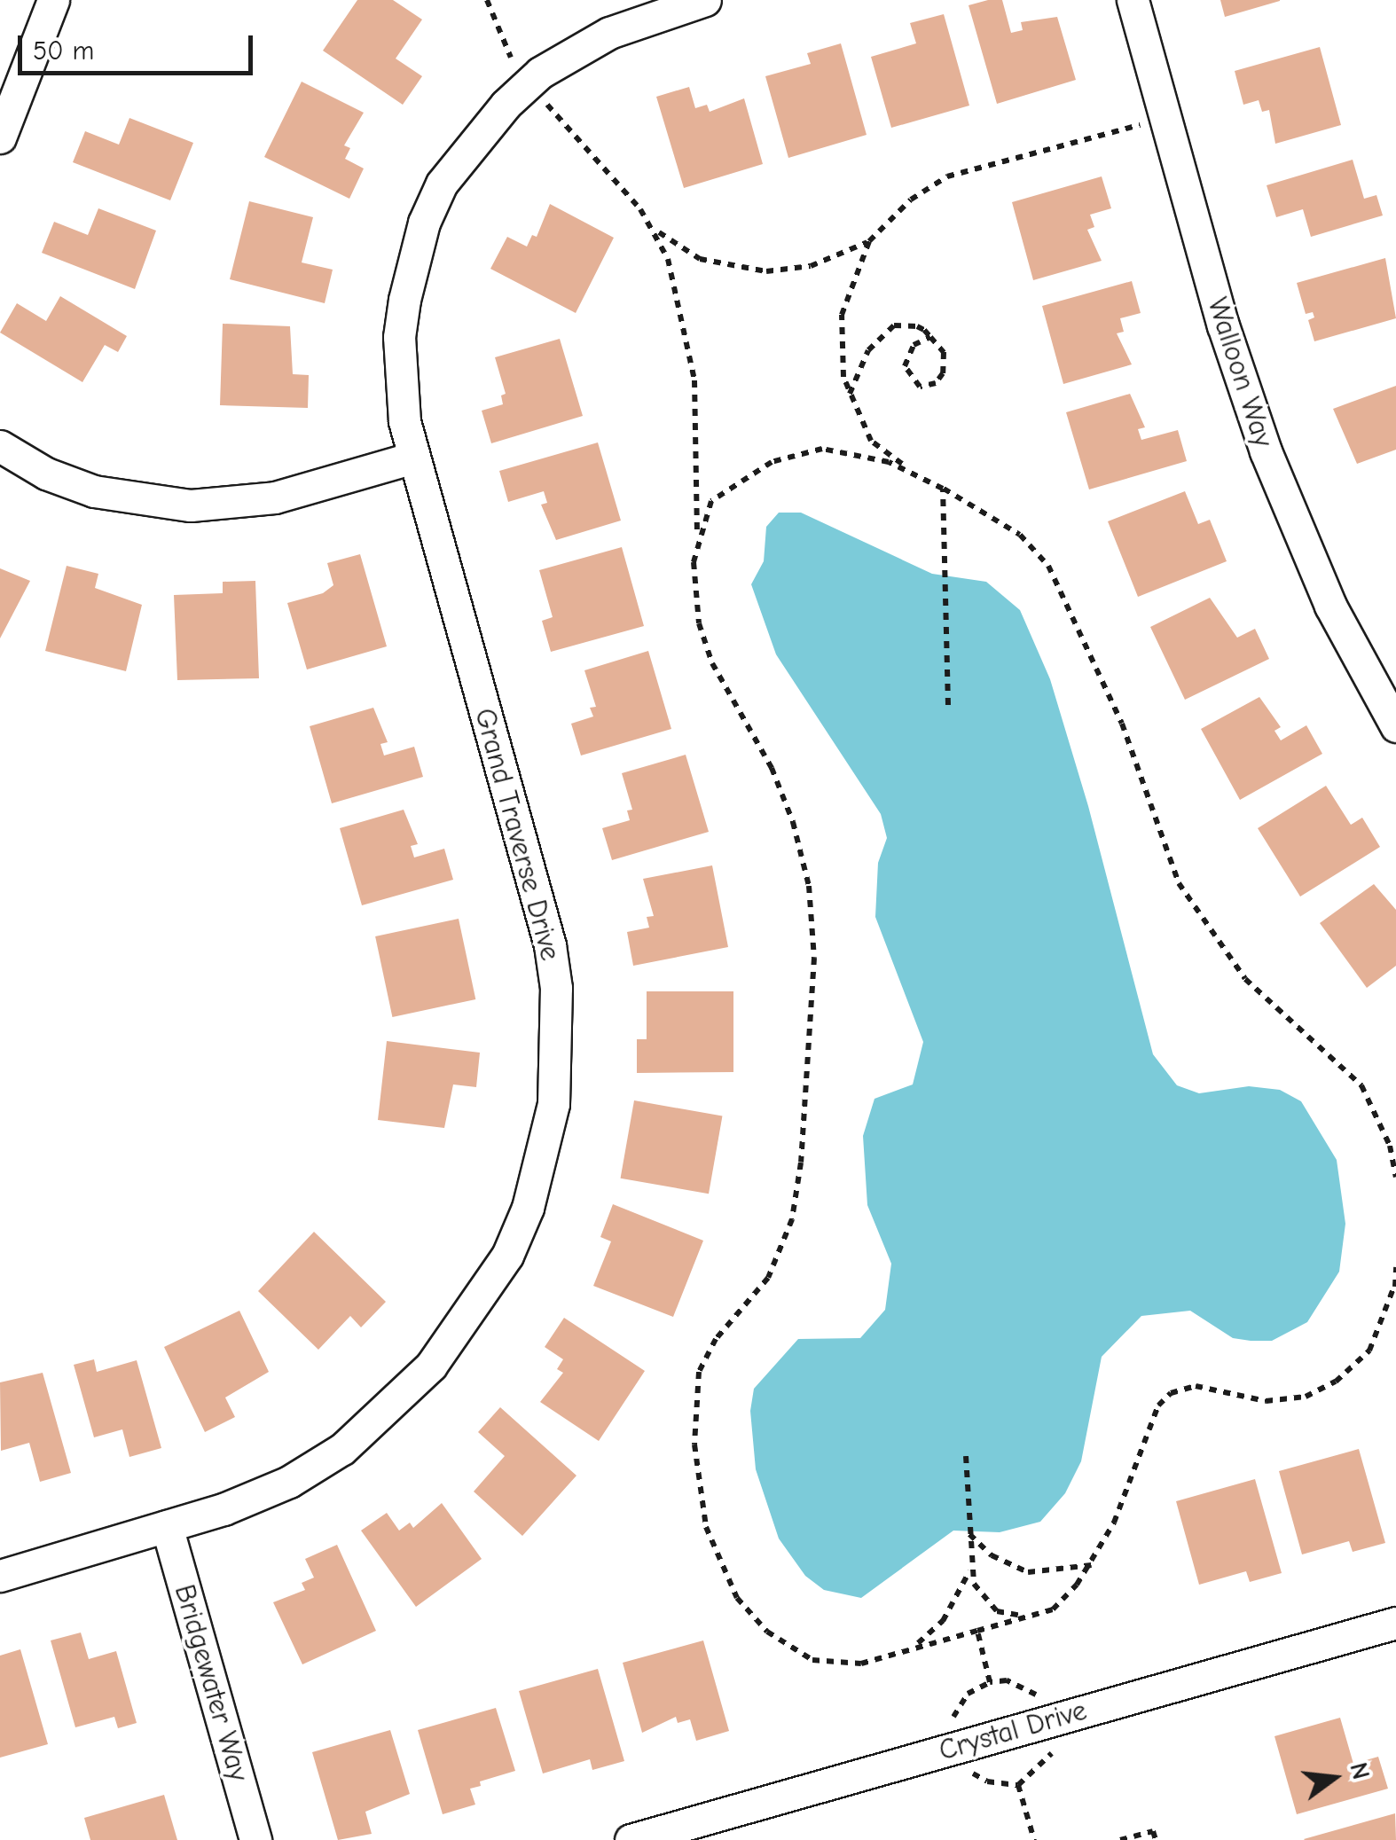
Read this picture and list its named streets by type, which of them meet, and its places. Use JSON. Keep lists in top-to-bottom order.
{
  "streets": {
    "street": [
      "Walloon Way",
      "Grand Traverse Drive",
      "Bridgewater Way",
      "Crystal Drive"
    ]
  },
  "crossings": [
    ["Grand Traverse Drive", "Bridgewater Way"]
  ],
  "scale_bar": "50 m",
  "north": "right"
}
